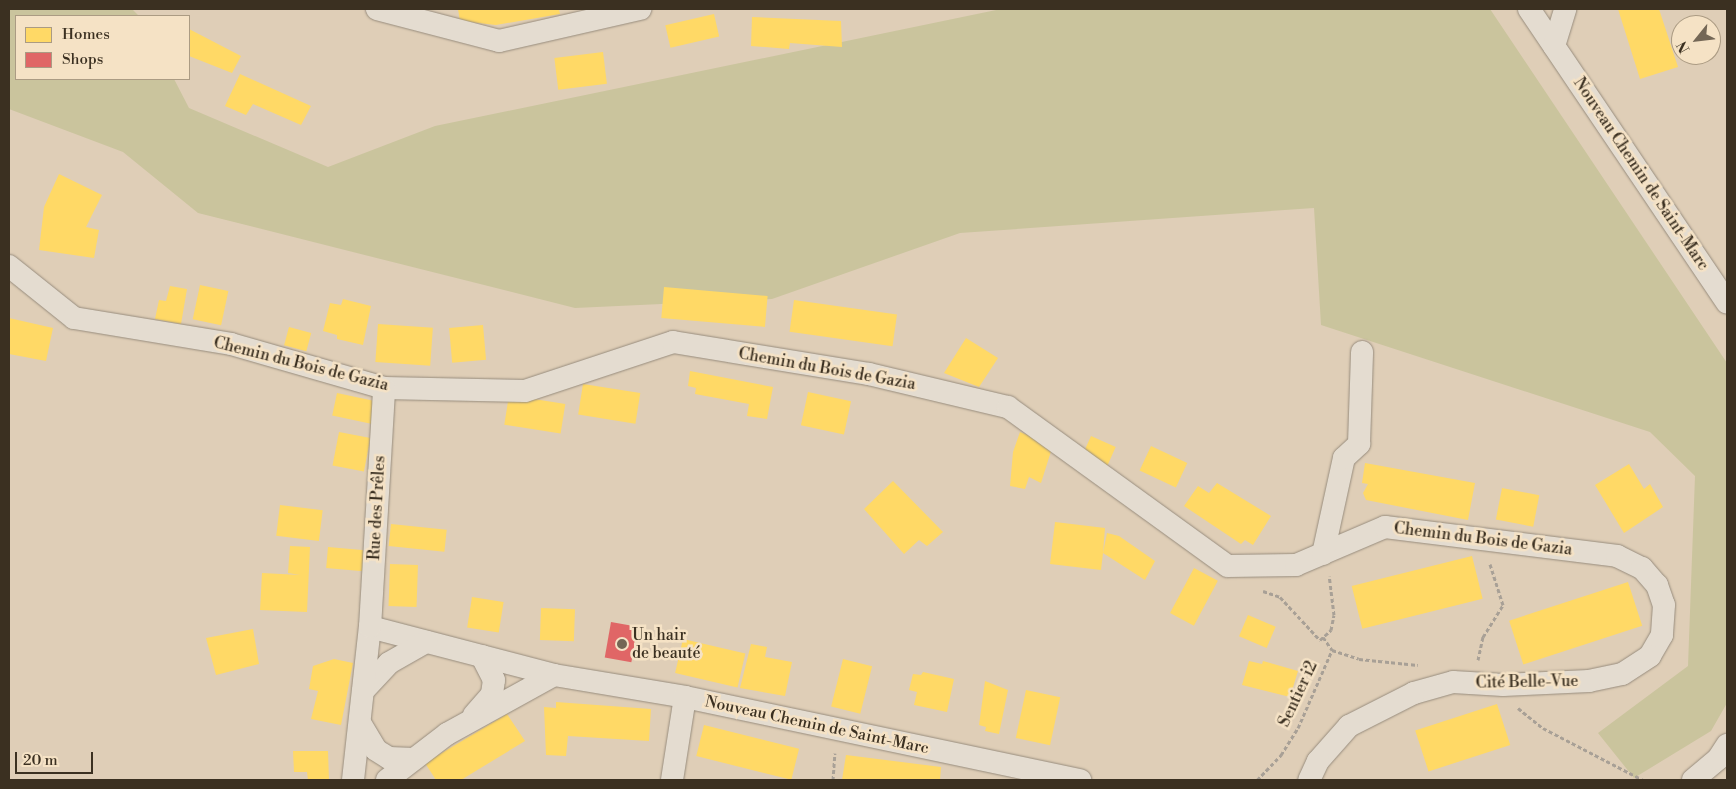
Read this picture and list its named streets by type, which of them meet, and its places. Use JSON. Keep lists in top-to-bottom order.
{
  "streets": {
    "street": [
      "Nouveau Chemin de Saint-Marc",
      "Chemin du Bois de Gazia",
      "Rue des Prêles",
      "Cité Belle-Vue"
    ],
    "path": ["Sentier i2"]
  },
  "crossings": [
    ["Nouveau Chemin de Saint-Marc", "Rue des Prêles"],
    ["Chemin du Bois de Gazia", "Rue des Prêles"],
    ["Chemin du Bois de Gazia", "Cité Belle-Vue"]
  ],
  "places": ["Un hair de beauté"],
  "legend": ["Homes", "Shops"],
  "scale_bar": "20 m",
  "north": "bottom left"
}
